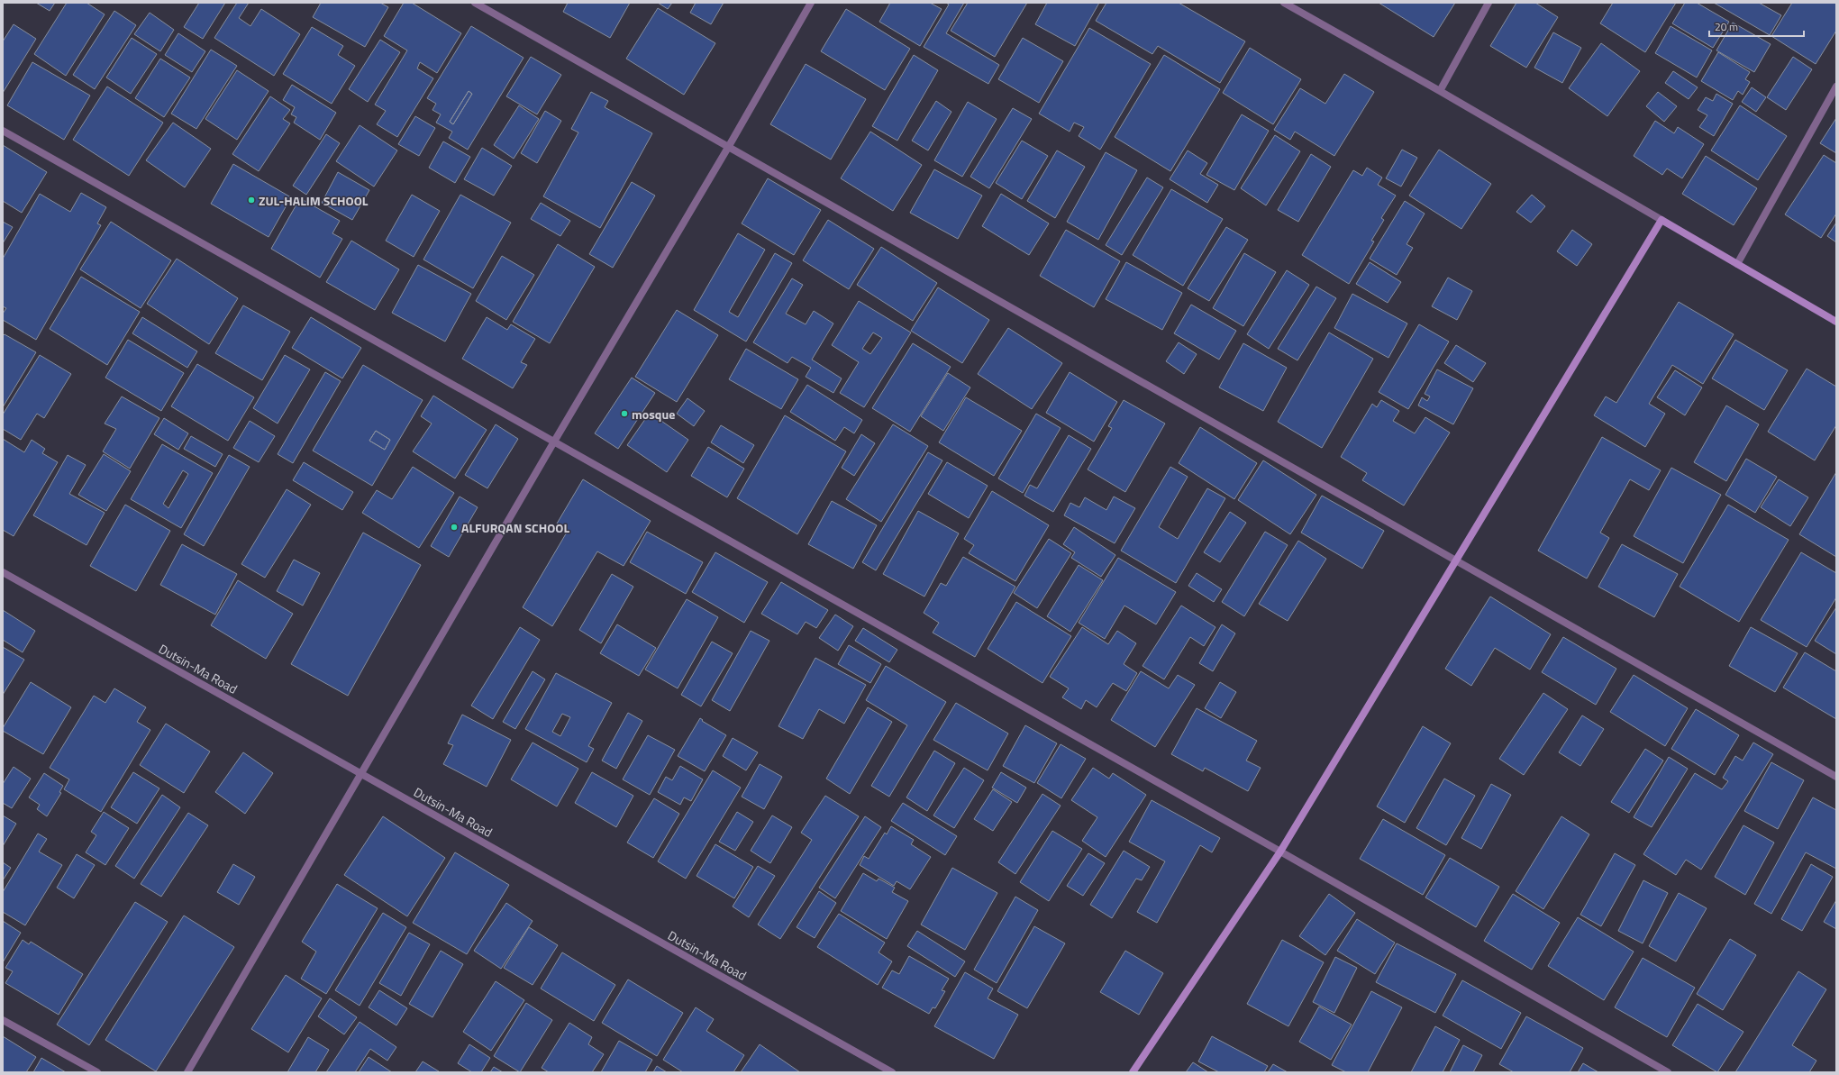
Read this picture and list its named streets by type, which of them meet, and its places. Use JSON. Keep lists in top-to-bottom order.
{
  "streets": {
    "street": ["Dutsin-Ma Road"]
  },
  "places": ["ZUL-HALIM SCHOOL", "mosque", "ALFURQAN SCHOOL"],
  "scale_bar": "20 m"
}
